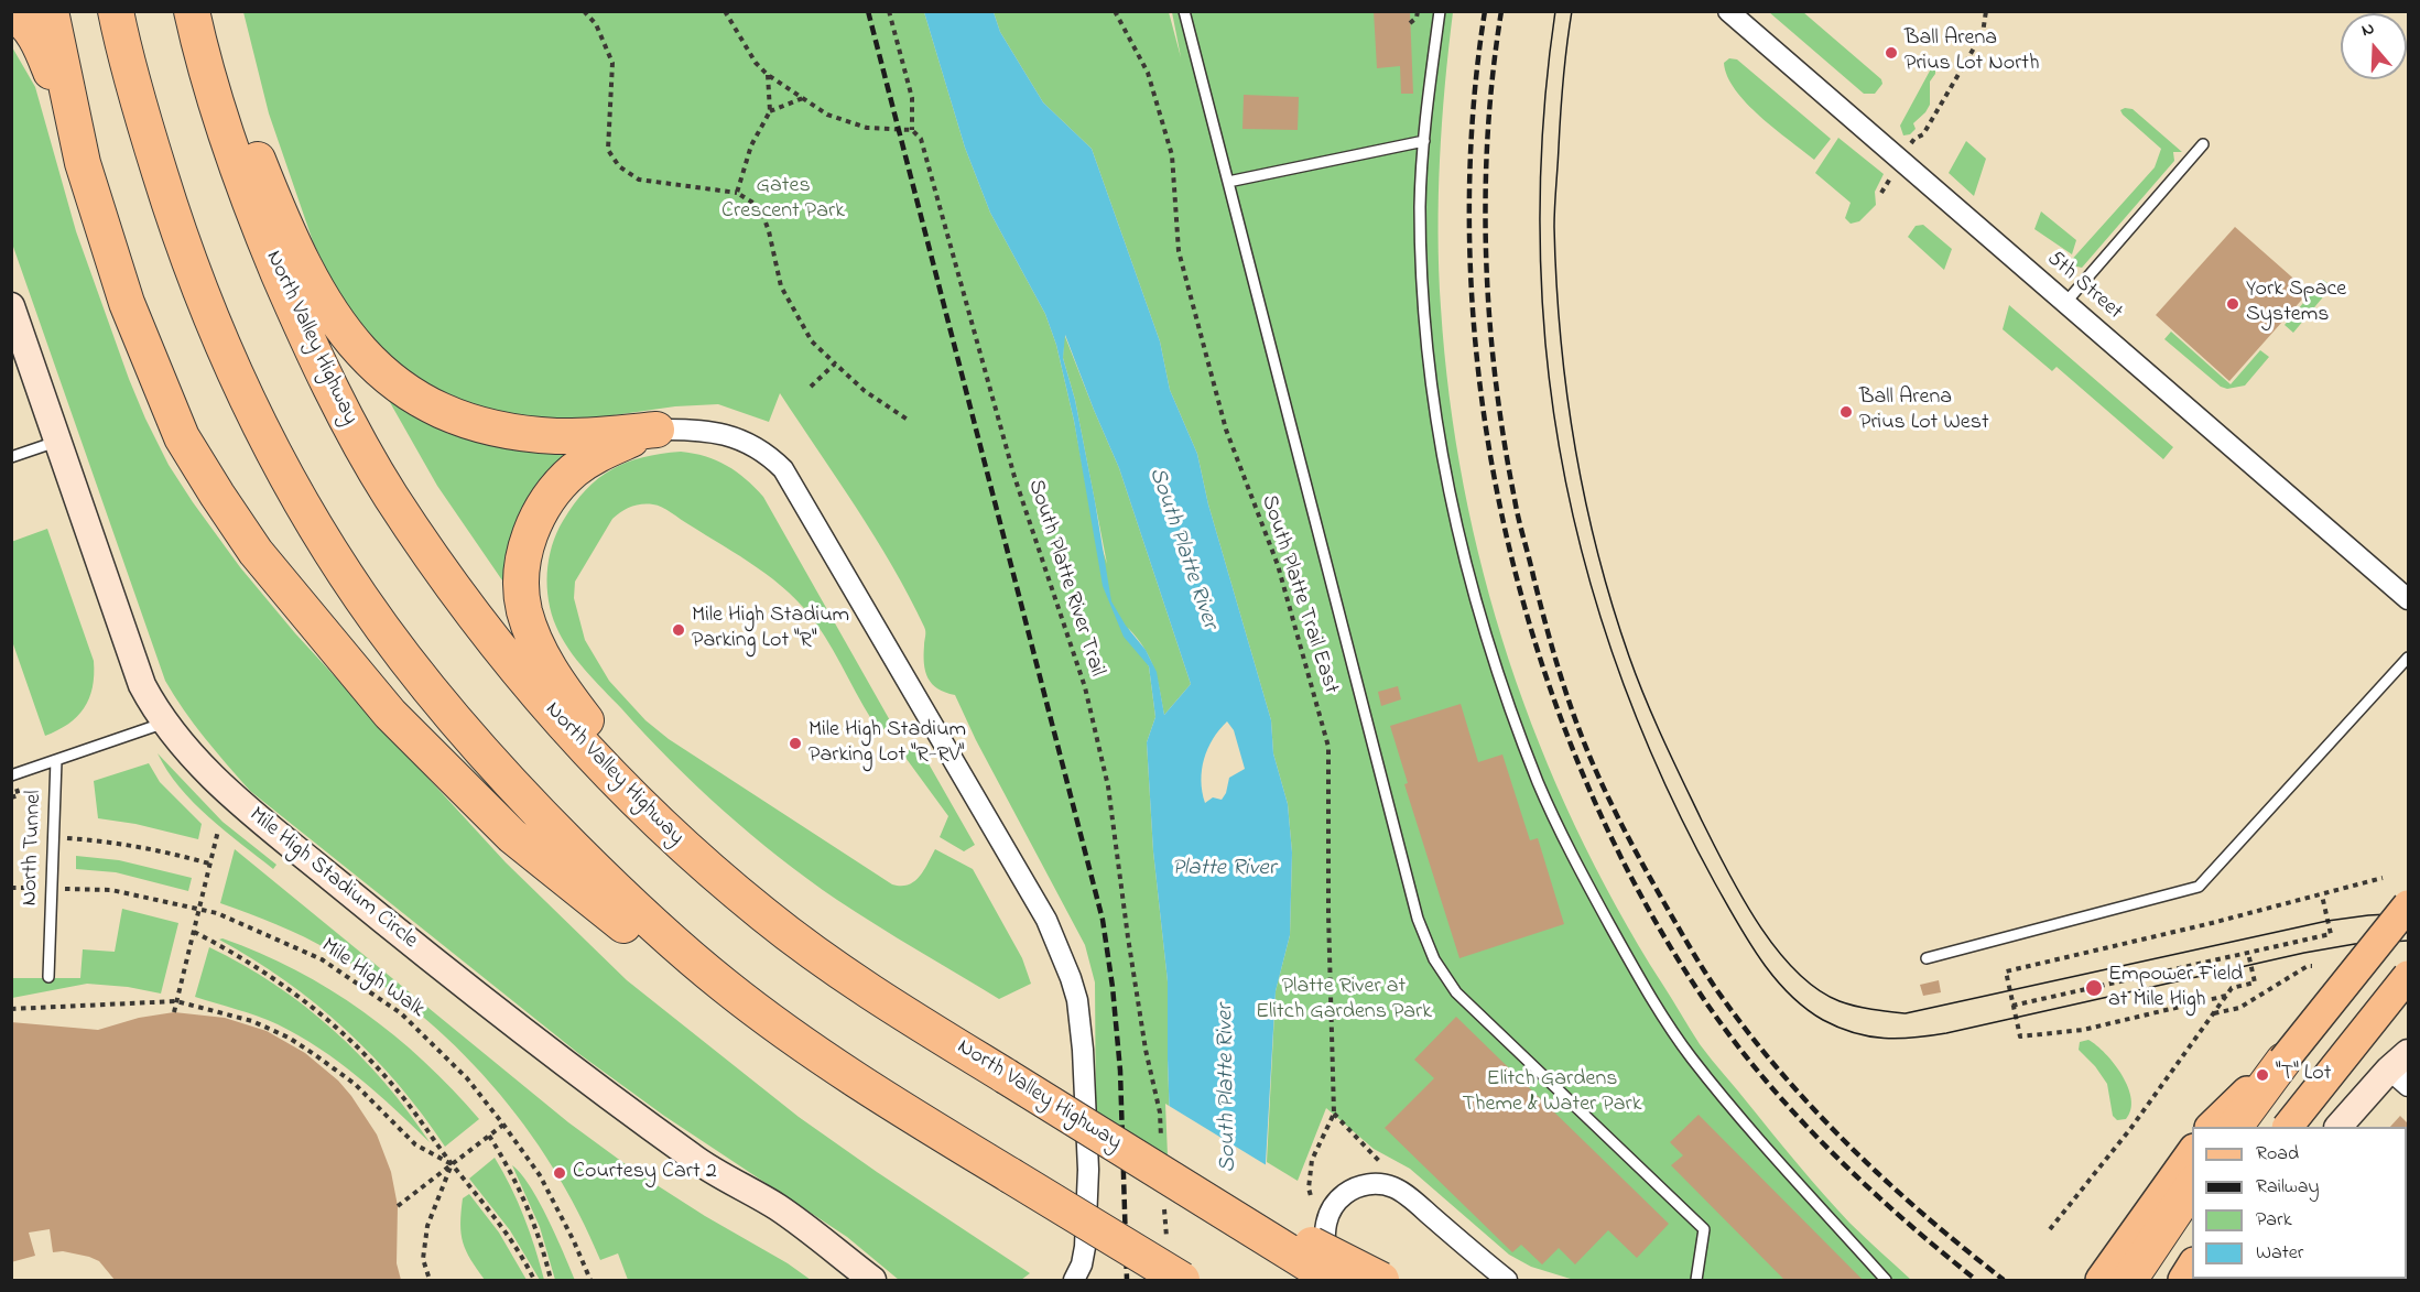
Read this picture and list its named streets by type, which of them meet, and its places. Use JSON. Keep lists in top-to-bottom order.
{
  "streets": {
    "highway": ["North Valley Highway"],
    "street": ["5th Street", "Mile High Stadium Circle"],
    "lane": ["North Tunnel"],
    "path": ["South Platte River Trail", "South Platte Trail East", "Mile High Walk"]
  },
  "crossings": [
    ["North Valley Highway", "South Platte River Trail"],
    ["North Tunnel", "Mile High Walk"]
  ],
  "water": ["South Platte River", "Platte River"],
  "parks": ["Gates Crescent Park", "Platte River at Elitch Gardens Park", "Elitch Gardens Theme & Water Park"],
  "places": [
    "Ball Arena Prius Lot North",
    "York Space Systems",
    "Ball Arena Prius Lot West",
    "Mile High Stadium Parking Lot \"R\"",
    "Mile High Stadium Parking Lot \"R-RV\"",
    "Empower Field at Mile High",
    "\"T\" Lot",
    "Courtesy Cart 2"
  ],
  "legend": [
    "Road",
    "Railway",
    "Park",
    "Water"
  ],
  "north": "top"
}
